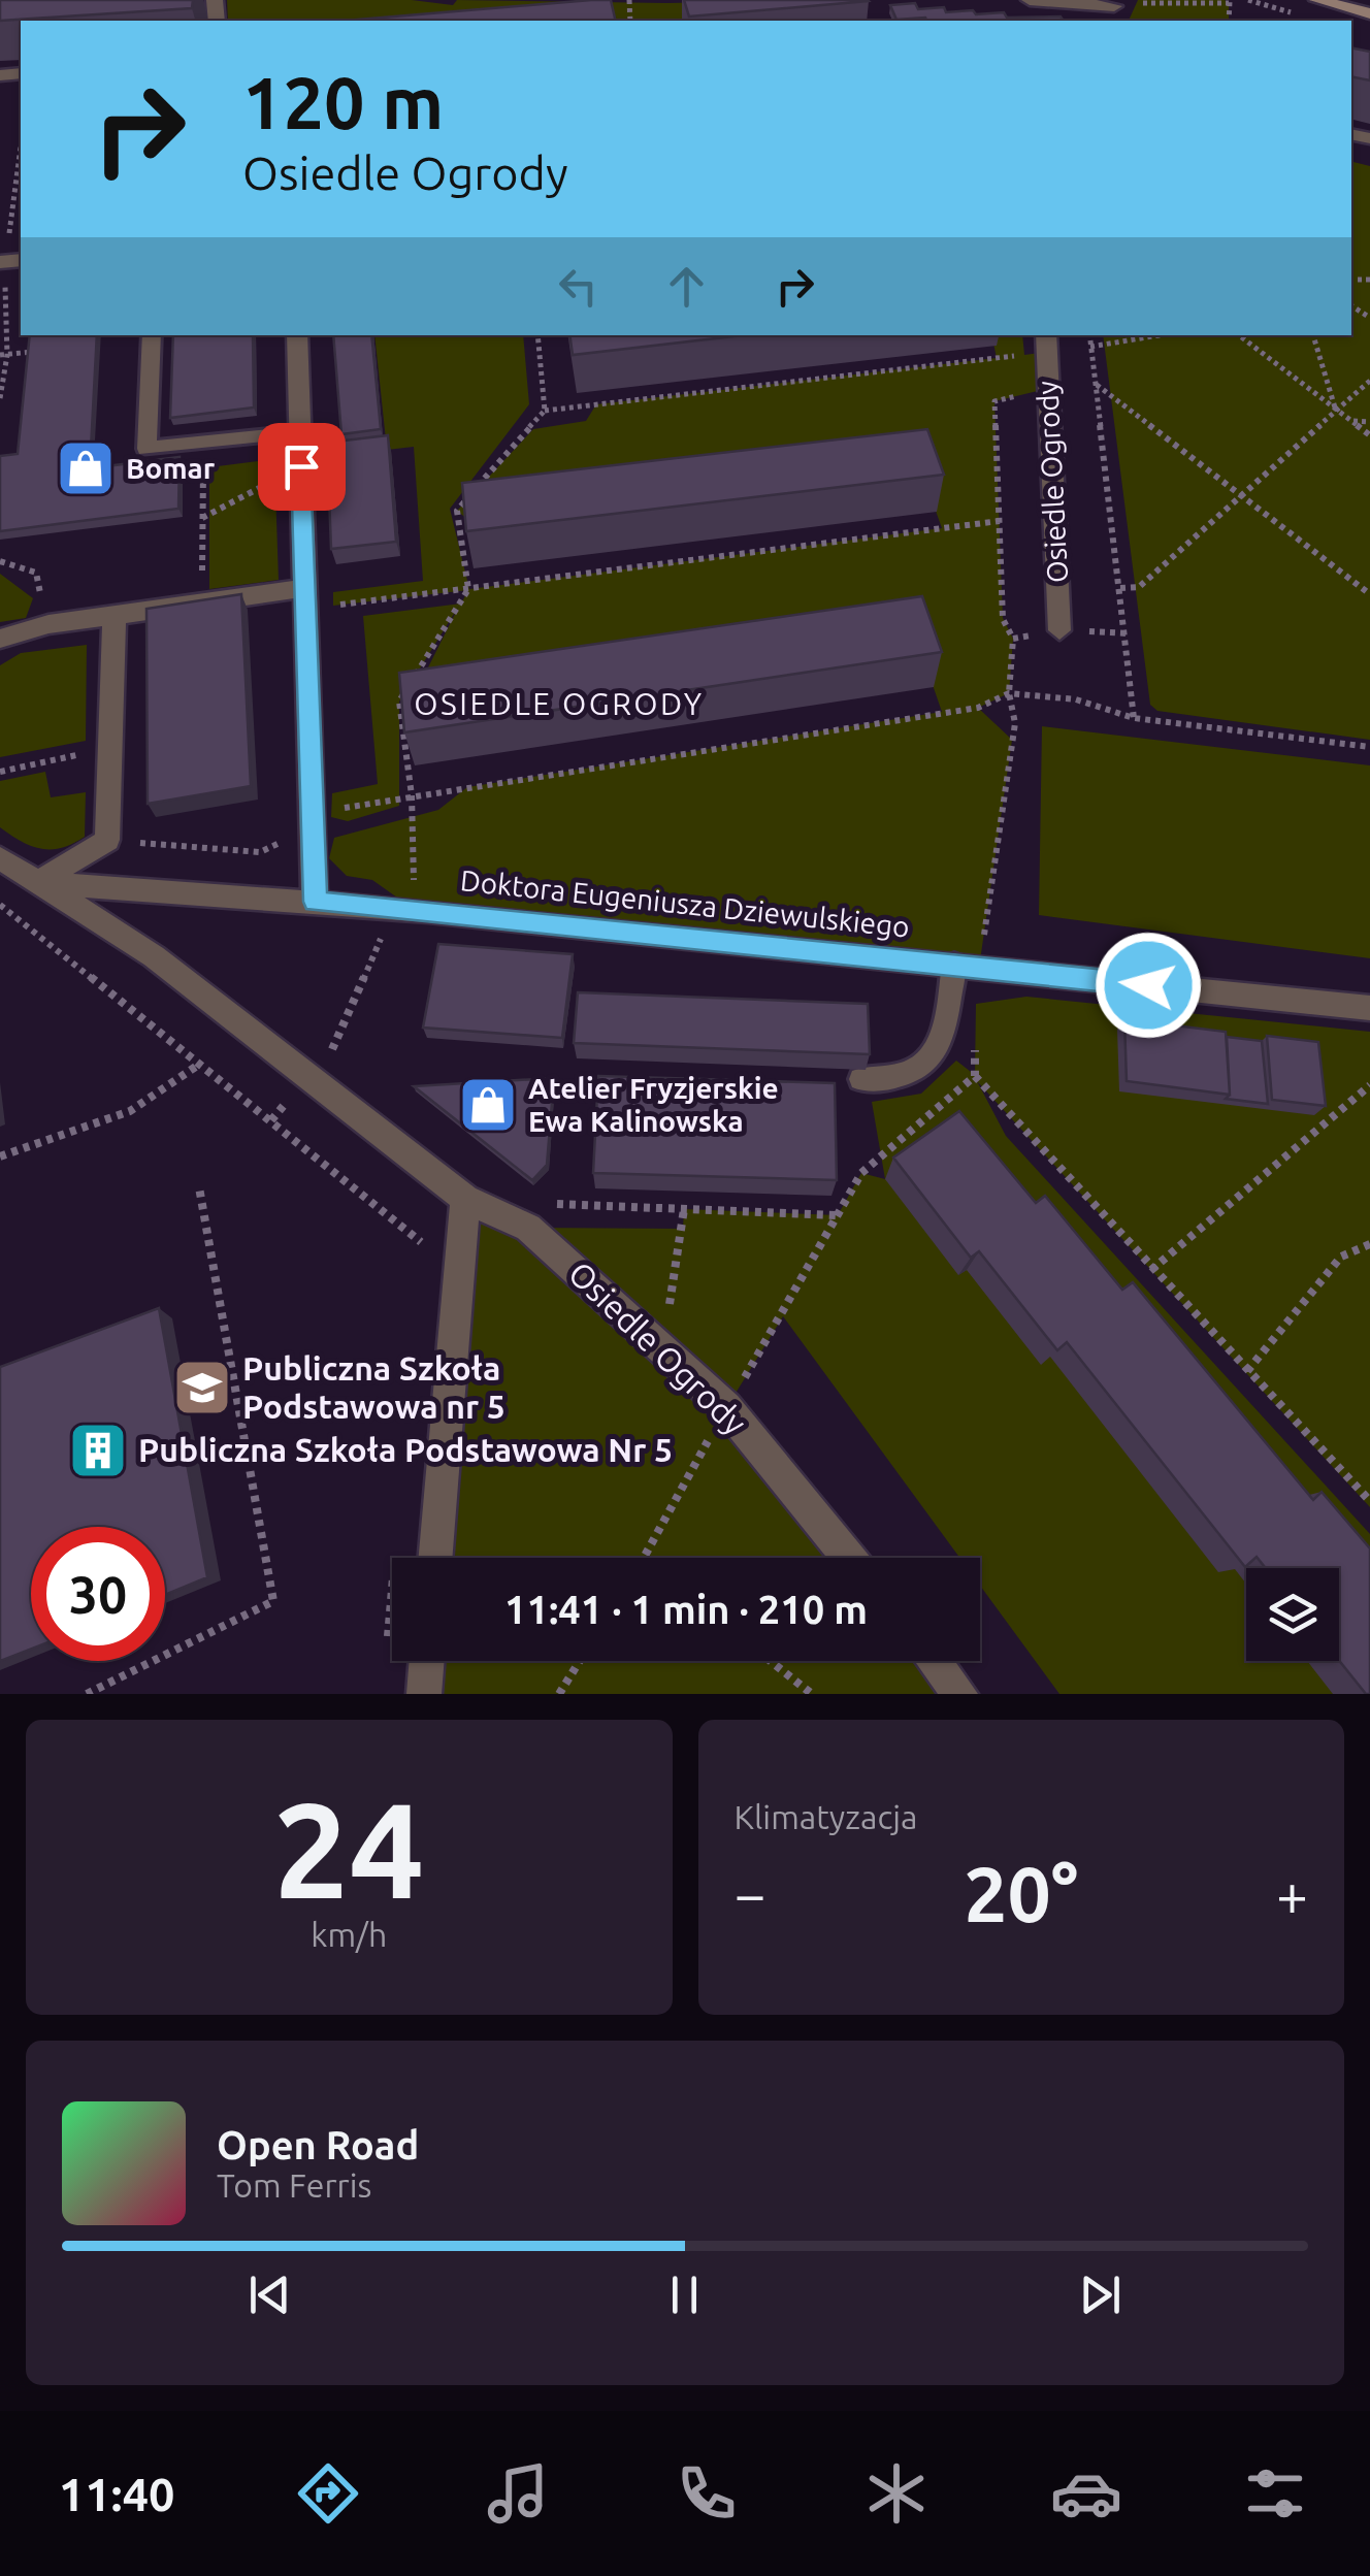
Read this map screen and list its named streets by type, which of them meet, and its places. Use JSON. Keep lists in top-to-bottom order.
{
  "streets": {
    "street": ["Osiedle Ogrody", "Doktora Eugeniusza Dziewulskiego"]
  },
  "crossings": [
    ["Osiedle Ogrody", "Doktora Eugeniusza Dziewulskiego"]
  ],
  "districts": ["OSIEDLE OGRODY"],
  "places": {
    "shop": ["Bomar", "Atelier Fryzjerskie Ewa Kalinowska"],
    "school or university": ["Publiczna Szkoła Podstawowa nr 5"],
    "building": ["Publiczna Szkoła Podstawowa Nr 5"]
  },
  "page": {
    "turn": ["120 m", "Osiedle Ogrody"],
    "limit": "30",
    "trip": "11:41 · 1 min · 210 m",
    "tile": [
      ["24", "km/h"],
      "Klimatyzacja"
    ],
    "heat": ["−", "20°", "+"],
    "song": ["Open Road", "Tom Ferris"],
    "tabs": "11:40"
  }
}
